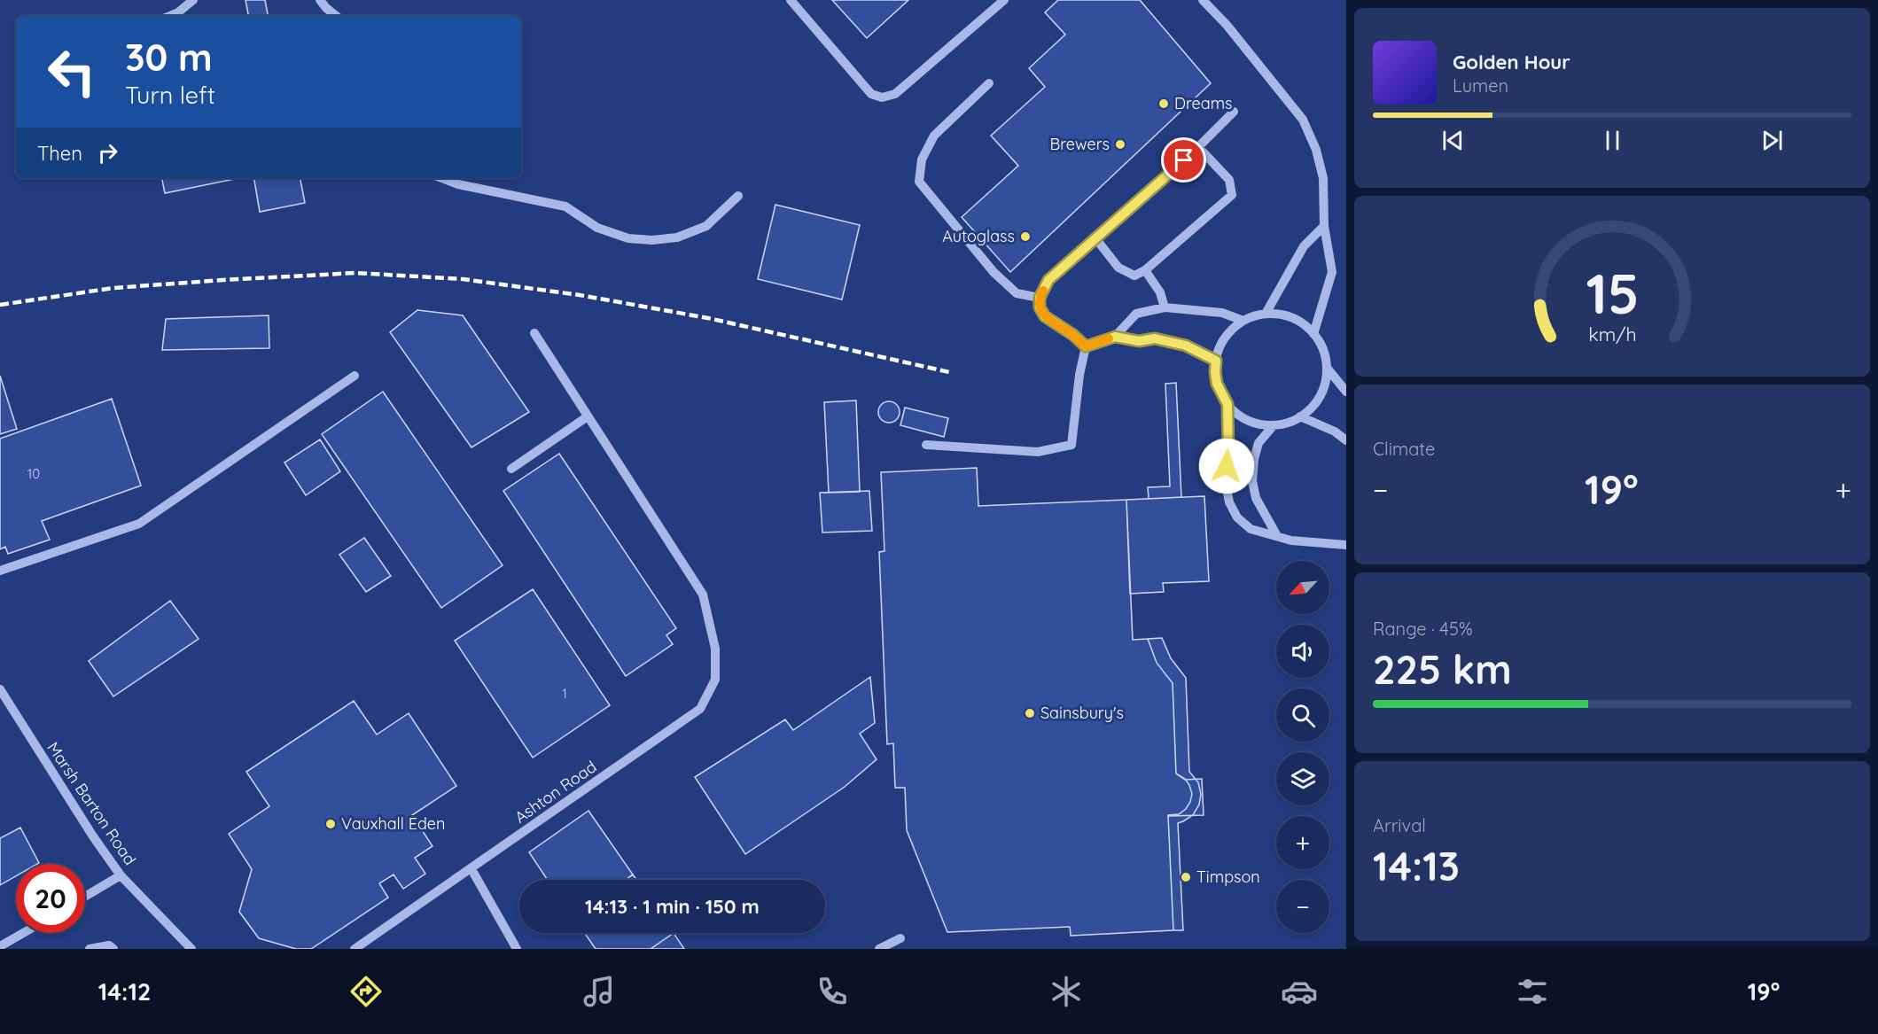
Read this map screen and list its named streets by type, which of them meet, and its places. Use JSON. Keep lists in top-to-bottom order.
{
  "streets": {
    "street": ["Ashton Road", "Marsh Barton Road"]
  },
  "places": [
    "Dreams",
    "Brewers",
    "Autoglass",
    "Sainsbury's",
    "Vauxhall Eden",
    "Timpson"
  ],
  "house_numbers": ["10", "1"],
  "north": "bottom left",
  "page": {
    "turn": ["30 m", "Turn left"],
    "song": ["Golden Hour", "Lumen"],
    "then": "Then",
    "tile": [
      "Climate",
      ["Range · 45%", "225 km"],
      ["Arrival", "14:13"]
    ],
    "heat": ["−", "19°", "+"],
    "map_buttons": ["+", "−"],
    "limit": "20",
    "trip": "14:13 · 1 min · 150 m",
    "tabs": ["14:12", "19°"],
    "gauge": ["15", "km/h"]
  }
}
